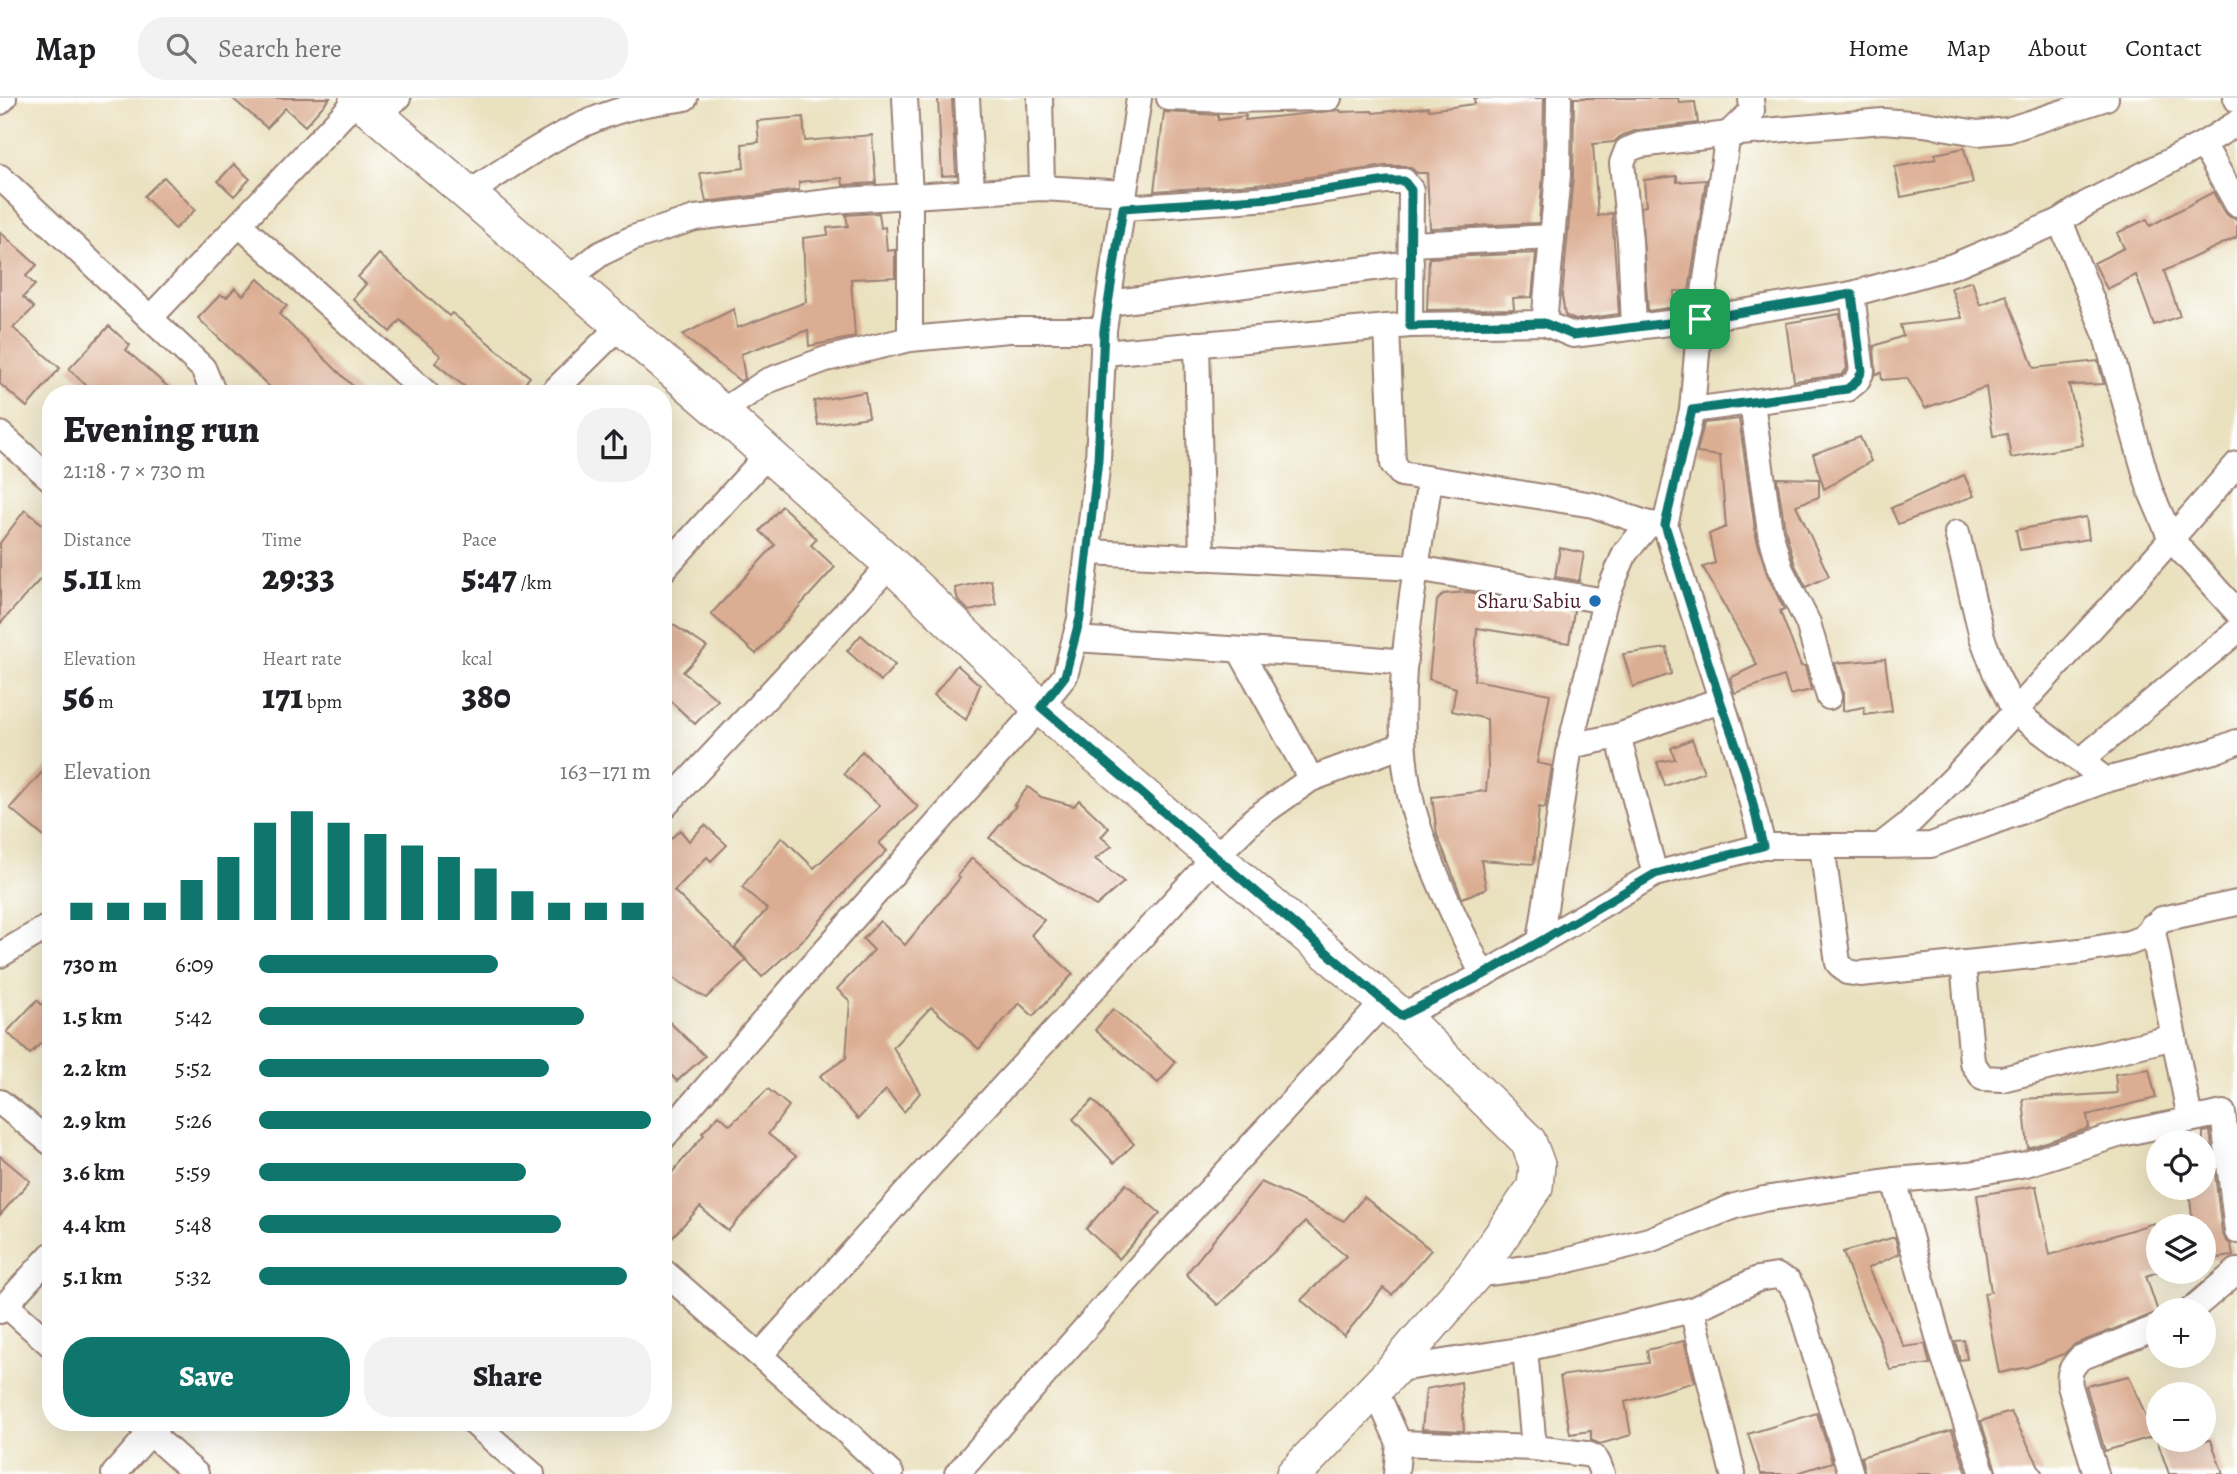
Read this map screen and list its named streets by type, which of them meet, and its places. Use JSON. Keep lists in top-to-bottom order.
{
  "places": ["Sharu Sabiu"],
  "page": {
    "header": "Map",
    "search": "Search here",
    "nav": [
      "Home",
      "Map",
      "About",
      "Contact"
    ],
    "heading": ["Evening run", "21:18 · 7 × 730 m"],
    "stats": [
      ["Distance", "5.11 km"],
      ["Time", "29:33"],
      ["Pace", "5:47 /km"],
      ["Elevation", "56 m"],
      ["Heart rate", "171 bpm"],
      ["kcal", "380"]
    ],
    "chart": ["Elevation", "163–171 m"],
    "list": [
      {
        "name": "730 m",
        "note": "6:09"
      },
      {
        "name": "1.5 km",
        "note": "5:42"
      },
      {
        "name": "2.2 km",
        "note": "5:52"
      },
      {
        "name": "2.9 km",
        "note": "5:26"
      },
      {
        "name": "3.6 km",
        "note": "5:59"
      },
      {
        "name": "4.4 km",
        "note": "5:48"
      },
      {
        "name": "5.1 km",
        "note": "5:32"
      }
    ],
    "map_buttons": ["+", "−"],
    "buttons": ["Save", "Share"]
  }
}
